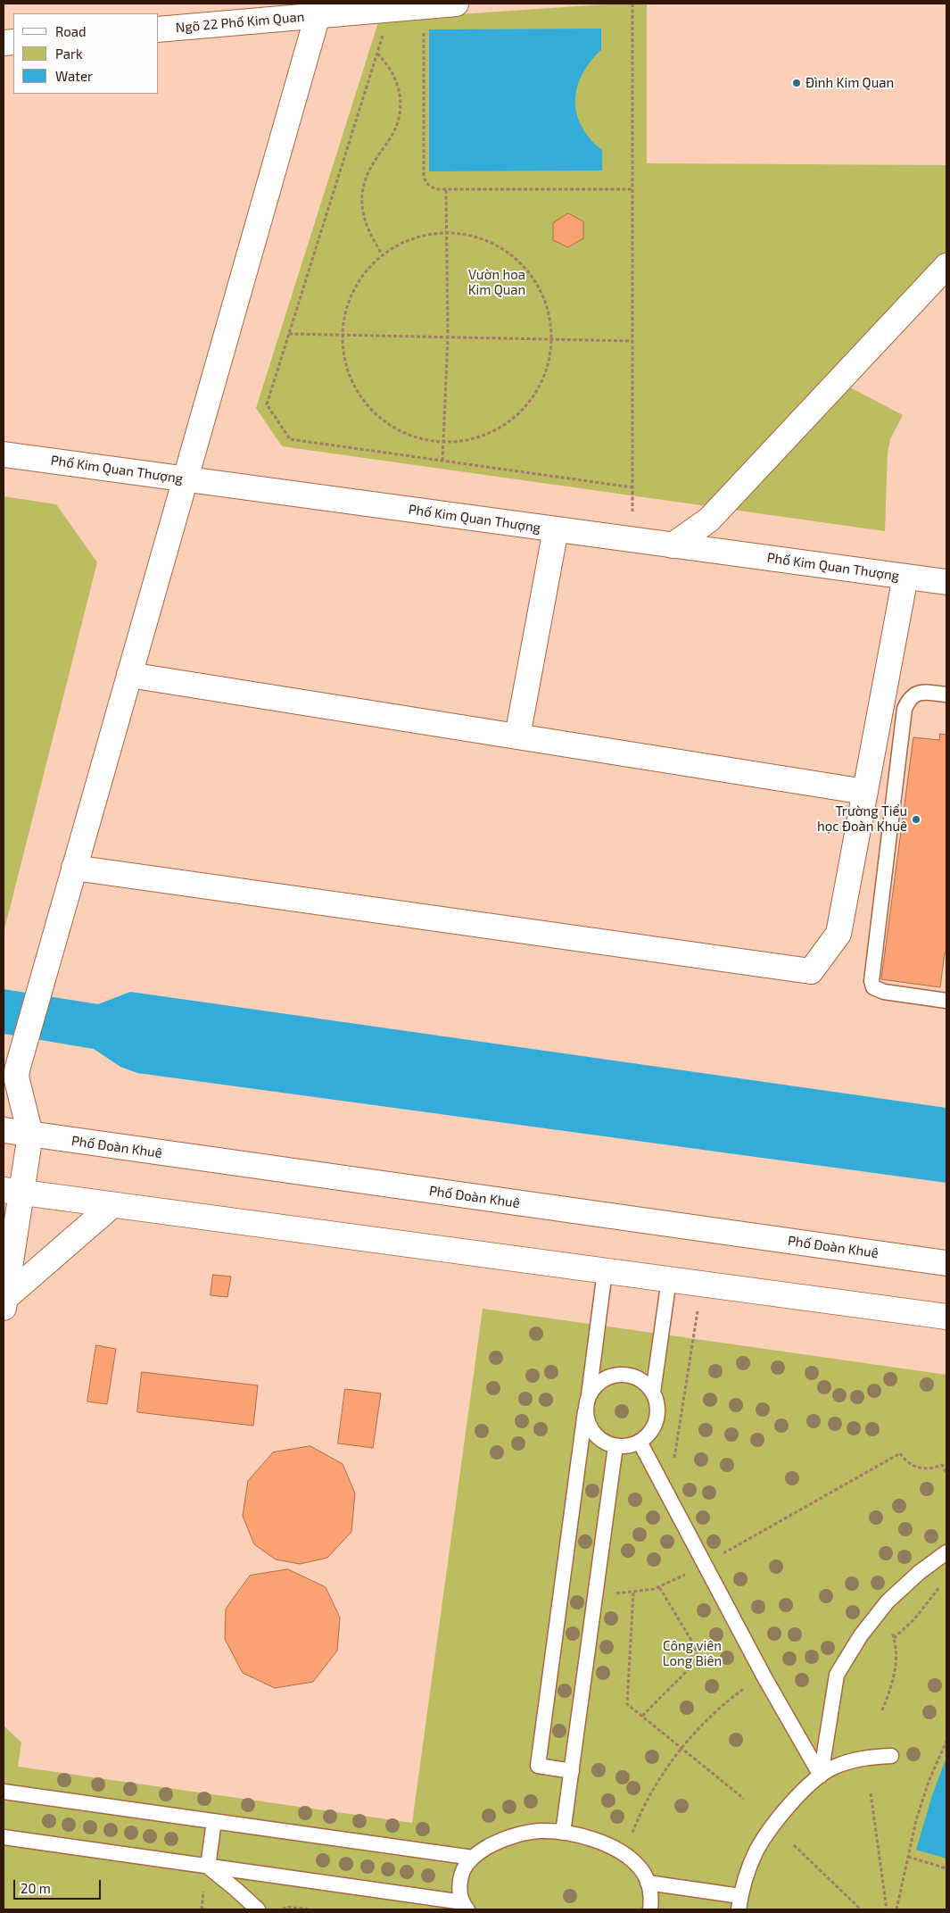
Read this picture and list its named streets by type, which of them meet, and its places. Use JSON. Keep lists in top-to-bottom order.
{
  "streets": {
    "street": ["Ngõ 22 Phố Kim Quan", "Phố Kim Quan Thượng", "Phố Đoàn Khuê"]
  },
  "parks": ["Vườn hoa Kim Quan", "Công viên Long Biên"],
  "places": ["Đình Kim Quan", "Trường Tiểu học Đoàn Khuê"],
  "legend": ["Road", "Park", "Water"],
  "scale_bar": "20 m"
}
